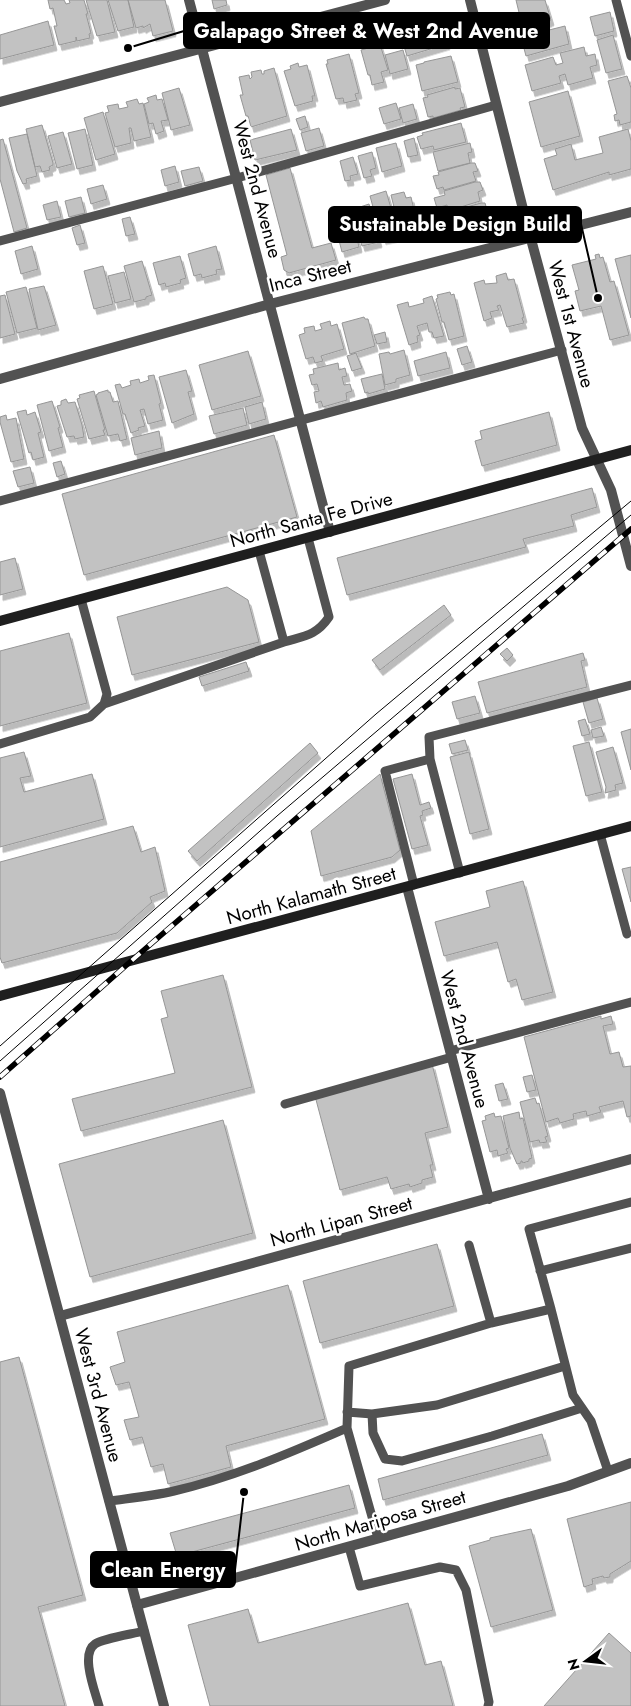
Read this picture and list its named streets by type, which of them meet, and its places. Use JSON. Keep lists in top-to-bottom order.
{
  "streets": {
    "main road": ["North Santa Fe Drive", "North Kalamath Street"],
    "street": [
      "West 2nd Avenue",
      "Inca Street",
      "West 1st Avenue",
      "North Lipan Street",
      "West 3rd Avenue",
      "North Mariposa Street"
    ]
  },
  "crossings": [
    ["West 2nd Avenue", "Inca Street"],
    ["West 2nd Avenue", "North Santa Fe Drive"],
    ["West 2nd Avenue", "North Kalamath Street"],
    ["West 2nd Avenue", "North Lipan Street"],
    ["Inca Street", "West 1st Avenue"],
    ["West 1st Avenue", "North Santa Fe Drive"],
    ["North Lipan Street", "West 3rd Avenue"],
    ["West 3rd Avenue", "North Mariposa Street"]
  ],
  "places": ["Galapago Street & West 2nd Avenue", "Sustainable Design Build", "Clean Energy"],
  "north": "left"
}
